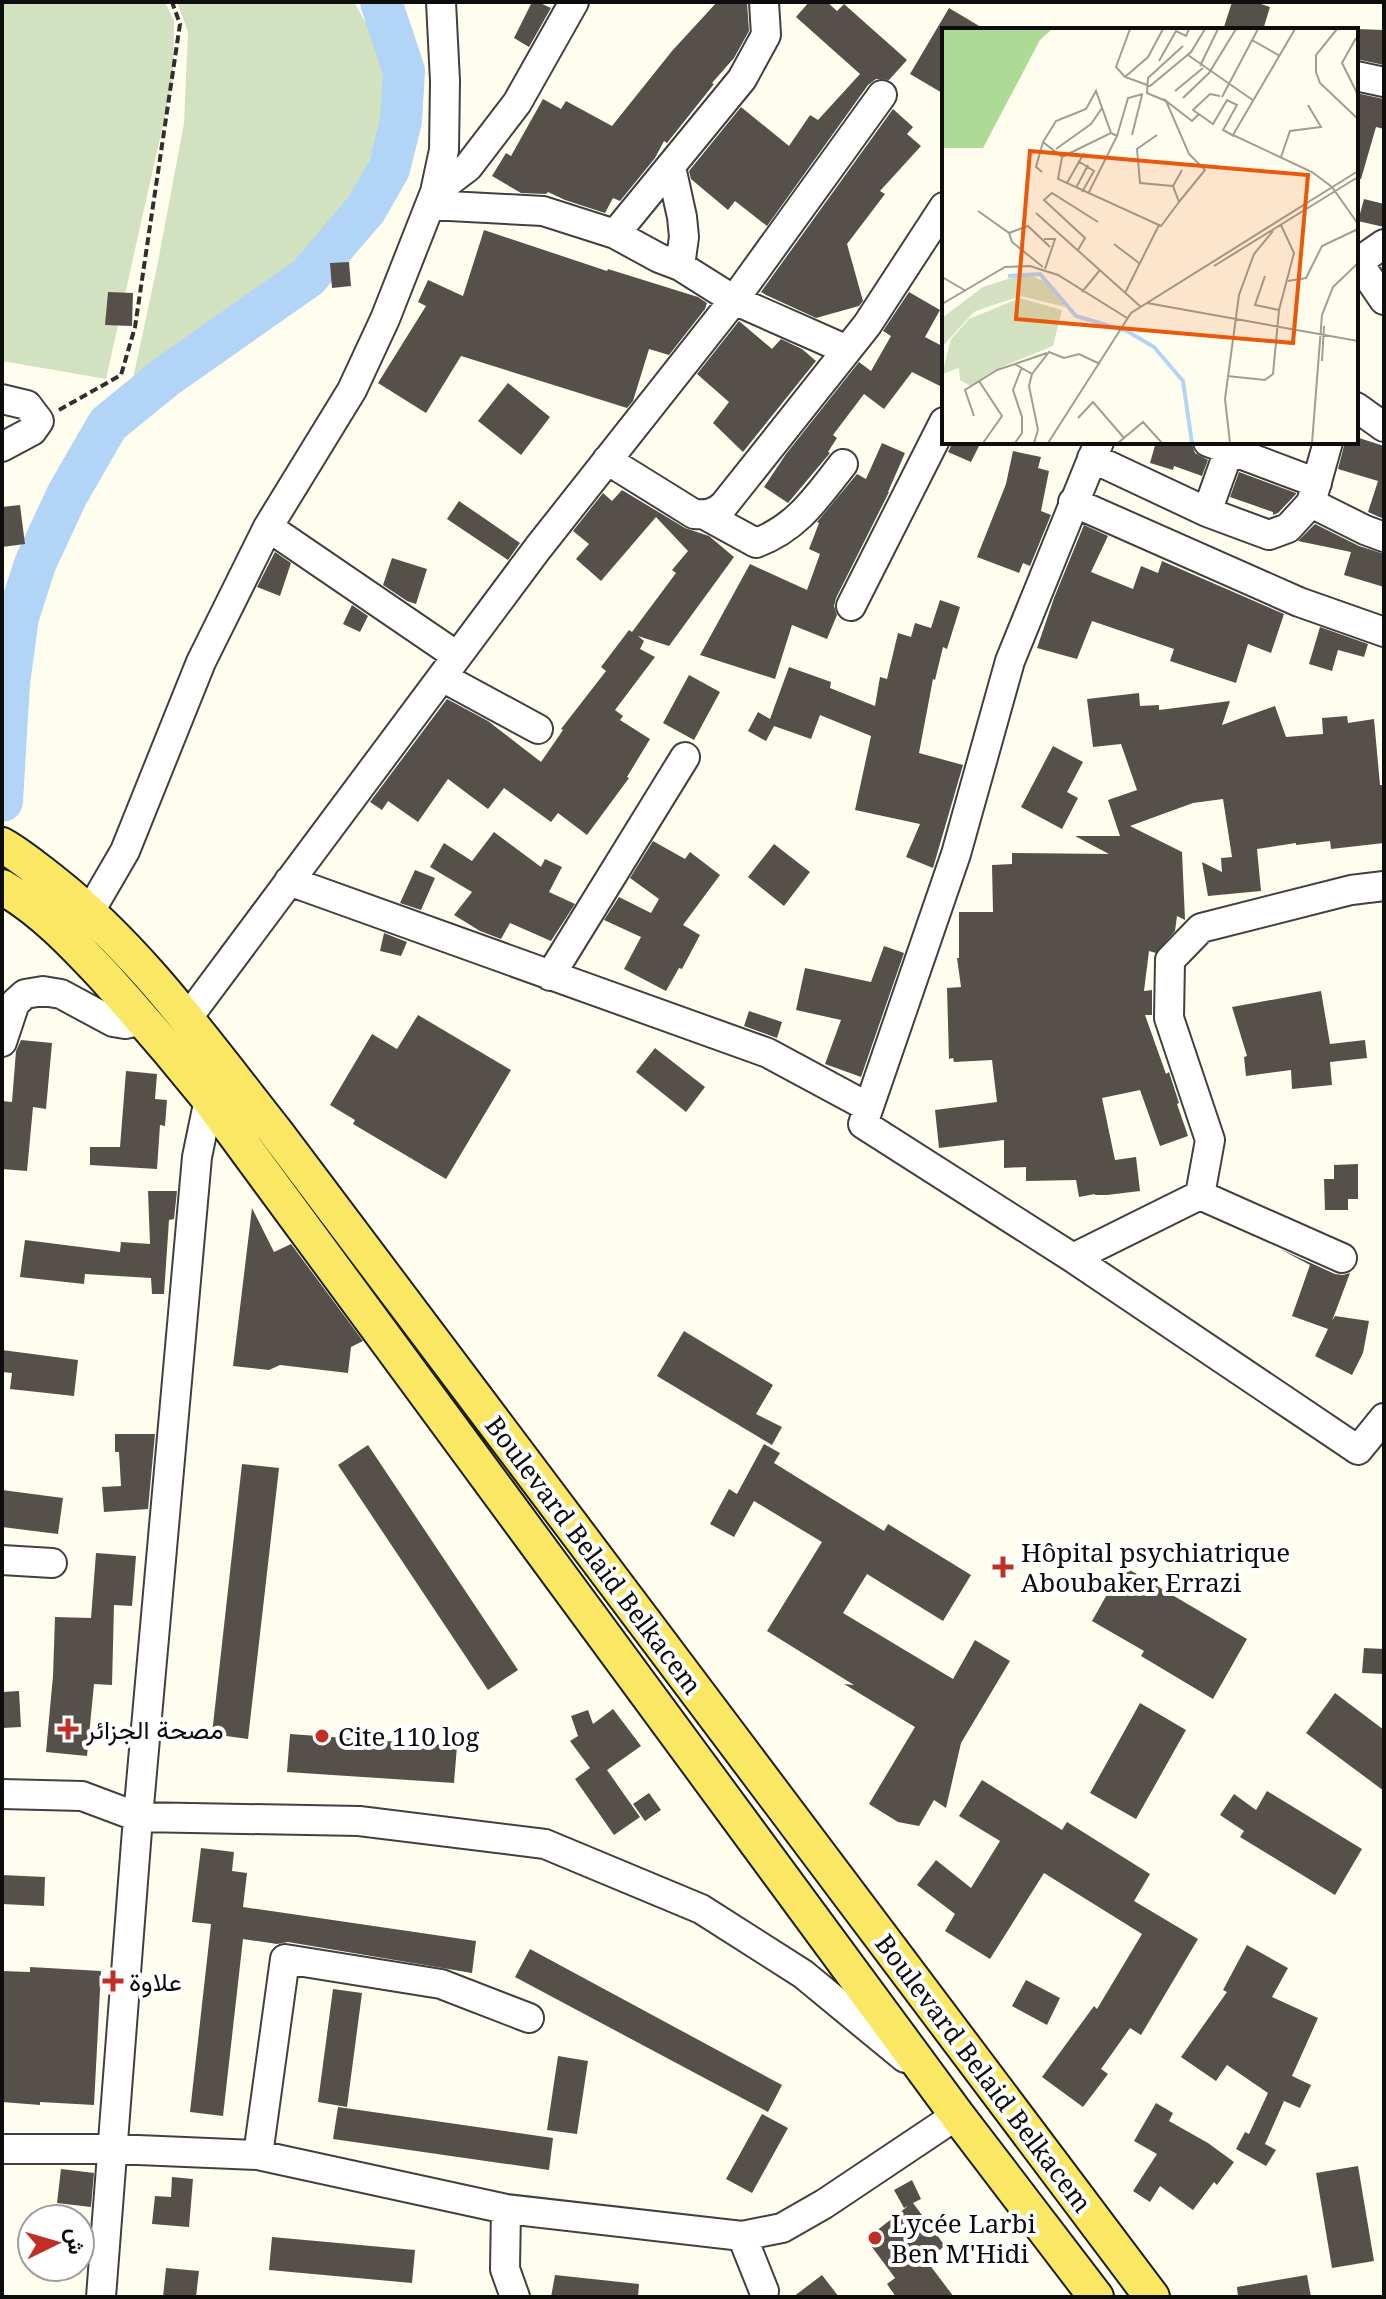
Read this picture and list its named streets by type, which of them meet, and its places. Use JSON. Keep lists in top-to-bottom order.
{
  "streets": {
    "main road": ["Boulevard Belaid Belkacem"]
  },
  "places": {
    "health": ["Hôpital psychiatrique Aboubaker Errazi", "مصحة الجزائر", "علاوة"],
    "other": ["Cite 110 log", "Lycée Larbi Ben M'Hidi"]
  },
  "north": "right"
}
